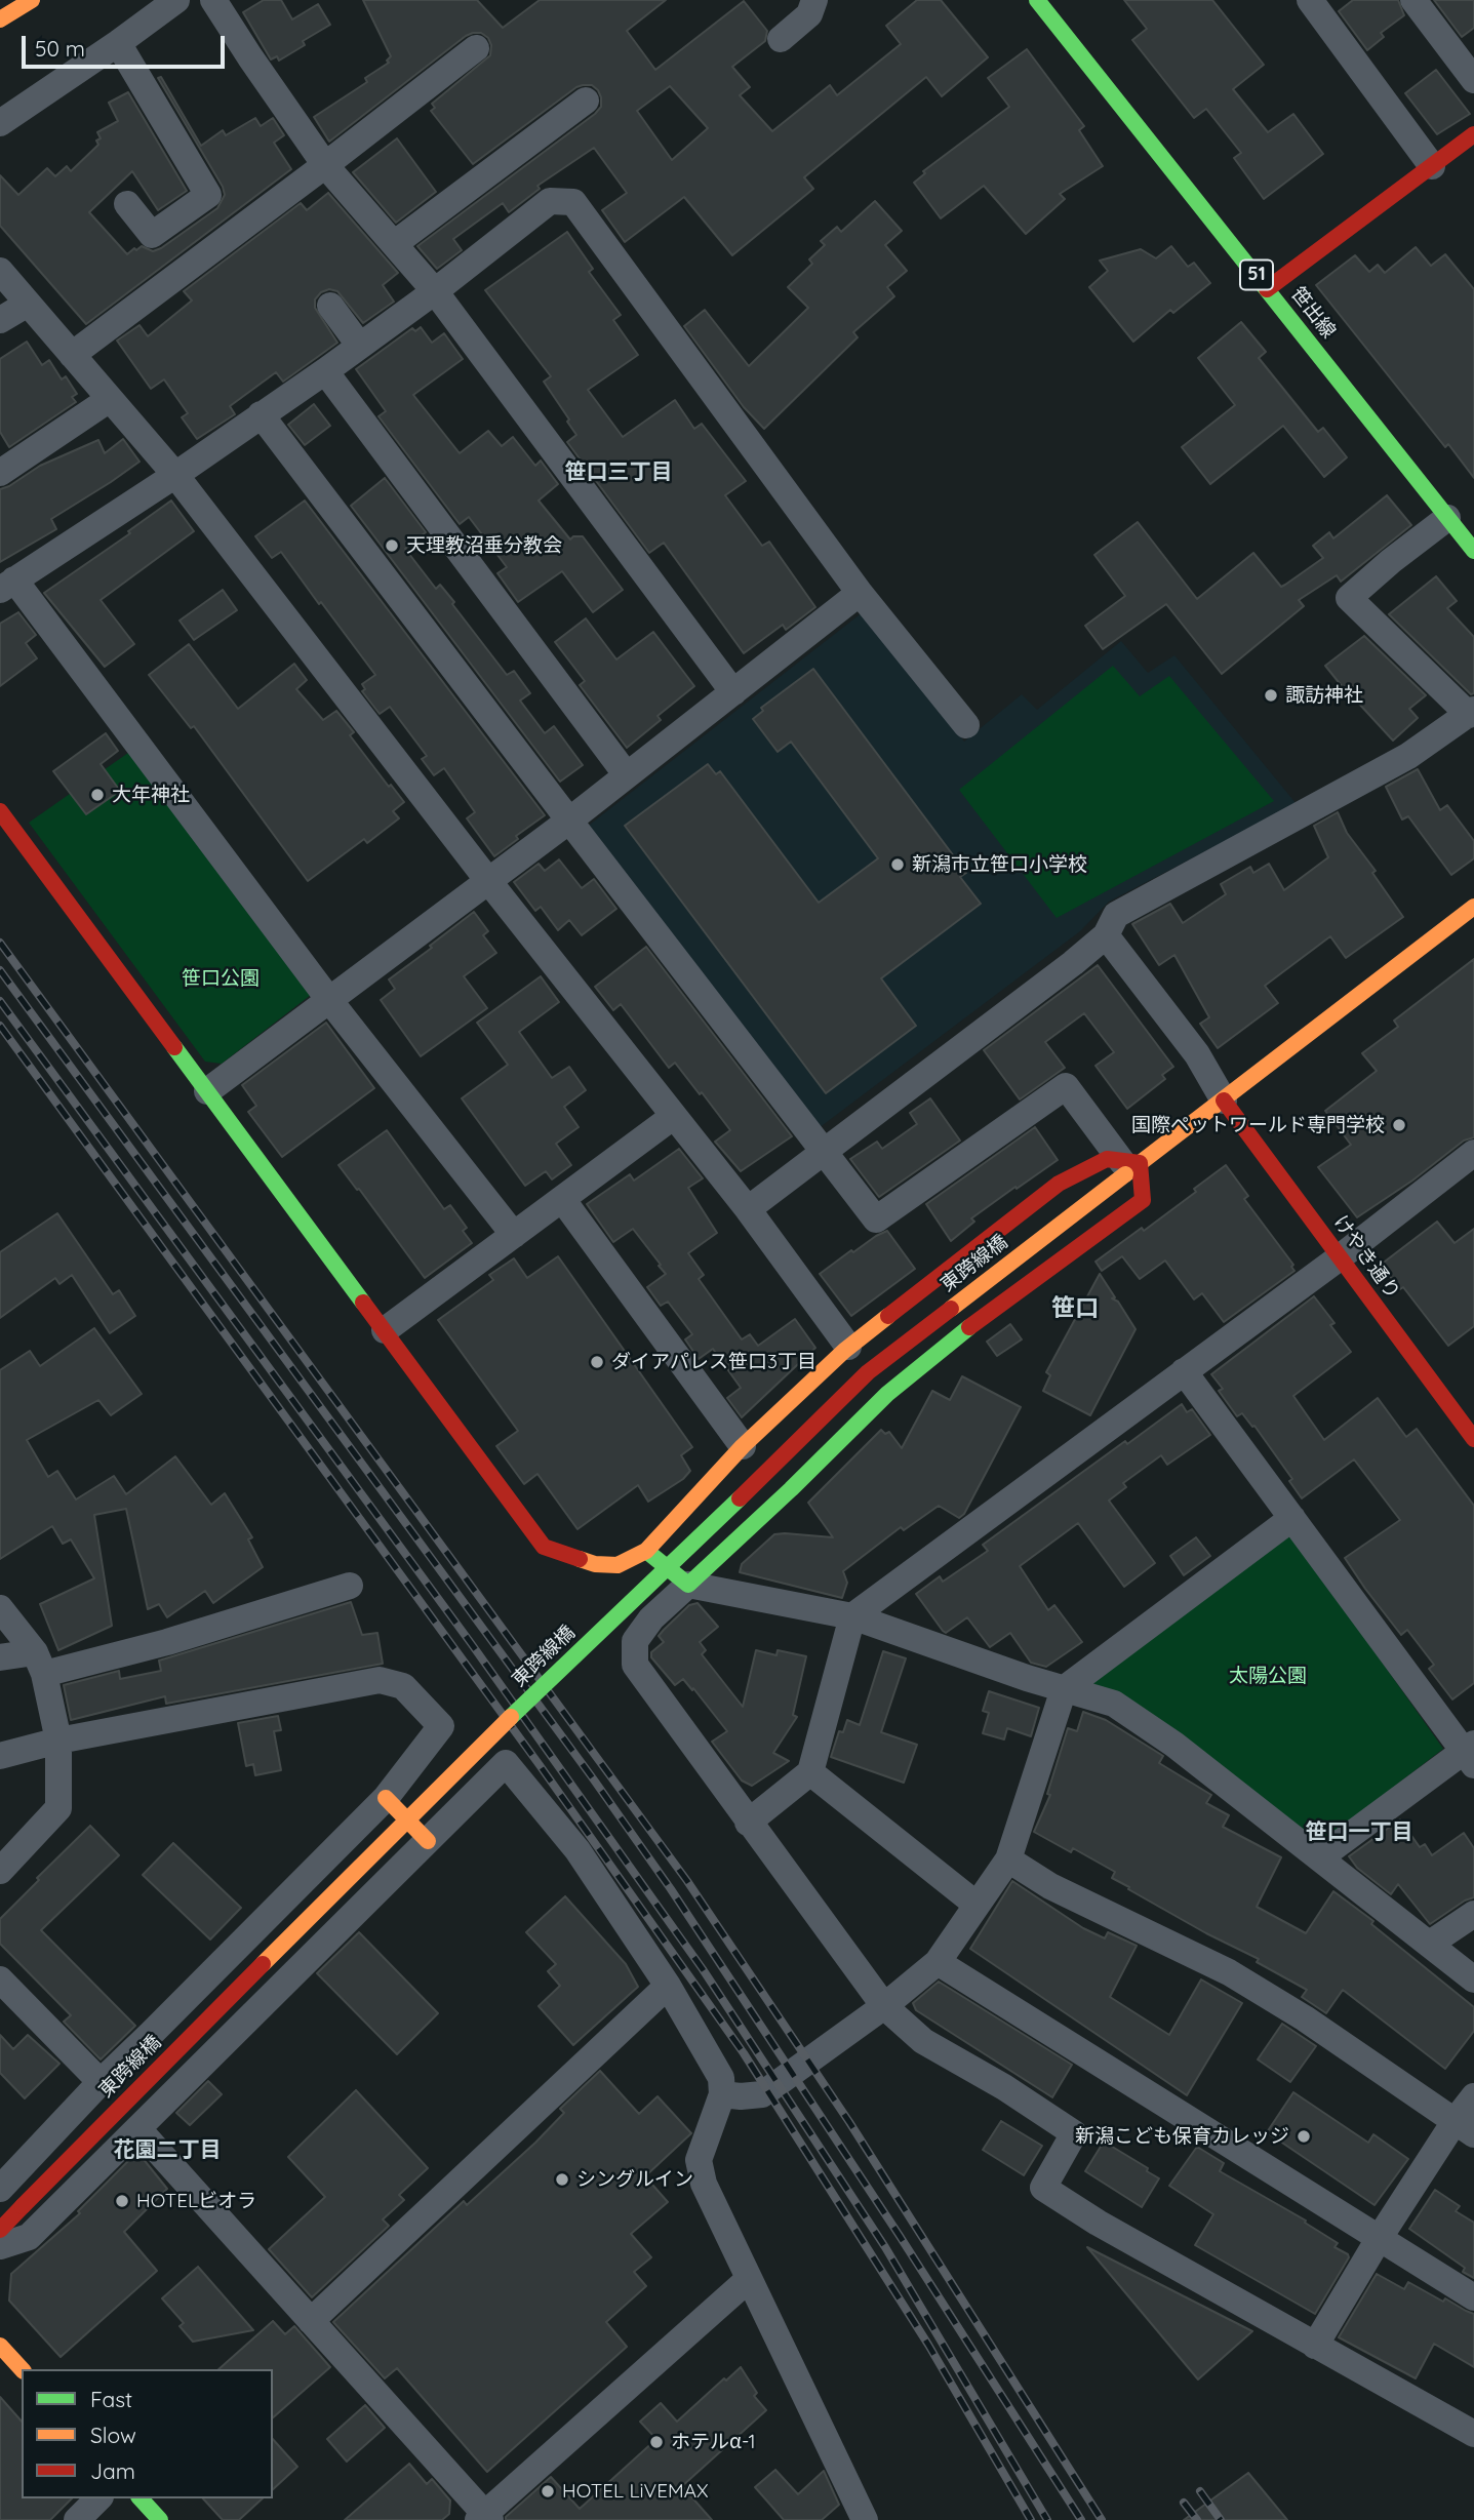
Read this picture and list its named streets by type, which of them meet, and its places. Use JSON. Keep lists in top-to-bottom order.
{
  "streets": {
    "main road": [
      "51",
      "笹出線",
      "けやき通り",
      "東跨線橋"
    ]
  },
  "crossings": [
    ["けやき通り", "東跨線橋"]
  ],
  "districts": [
    "笹口三丁目",
    "笹口",
    "笹口一丁目",
    "花園二丁目"
  ],
  "parks": ["笹口公園", "太陽公園"],
  "places": [
    "天理教沼垂分教会",
    "諏訪神社",
    "大年神社",
    "新潟市立笹口小学校",
    "国際ペットワールド専門学校",
    "ダイアパレス笹口3丁目",
    "新潟こども保育カレッジ",
    "シングルイン",
    "HOTELビオラ",
    "ホテルα-1",
    "HOTEL LiVEMAX"
  ],
  "legend": ["Fast", "Slow", "Jam"],
  "scale_bar": "50 m"
}
